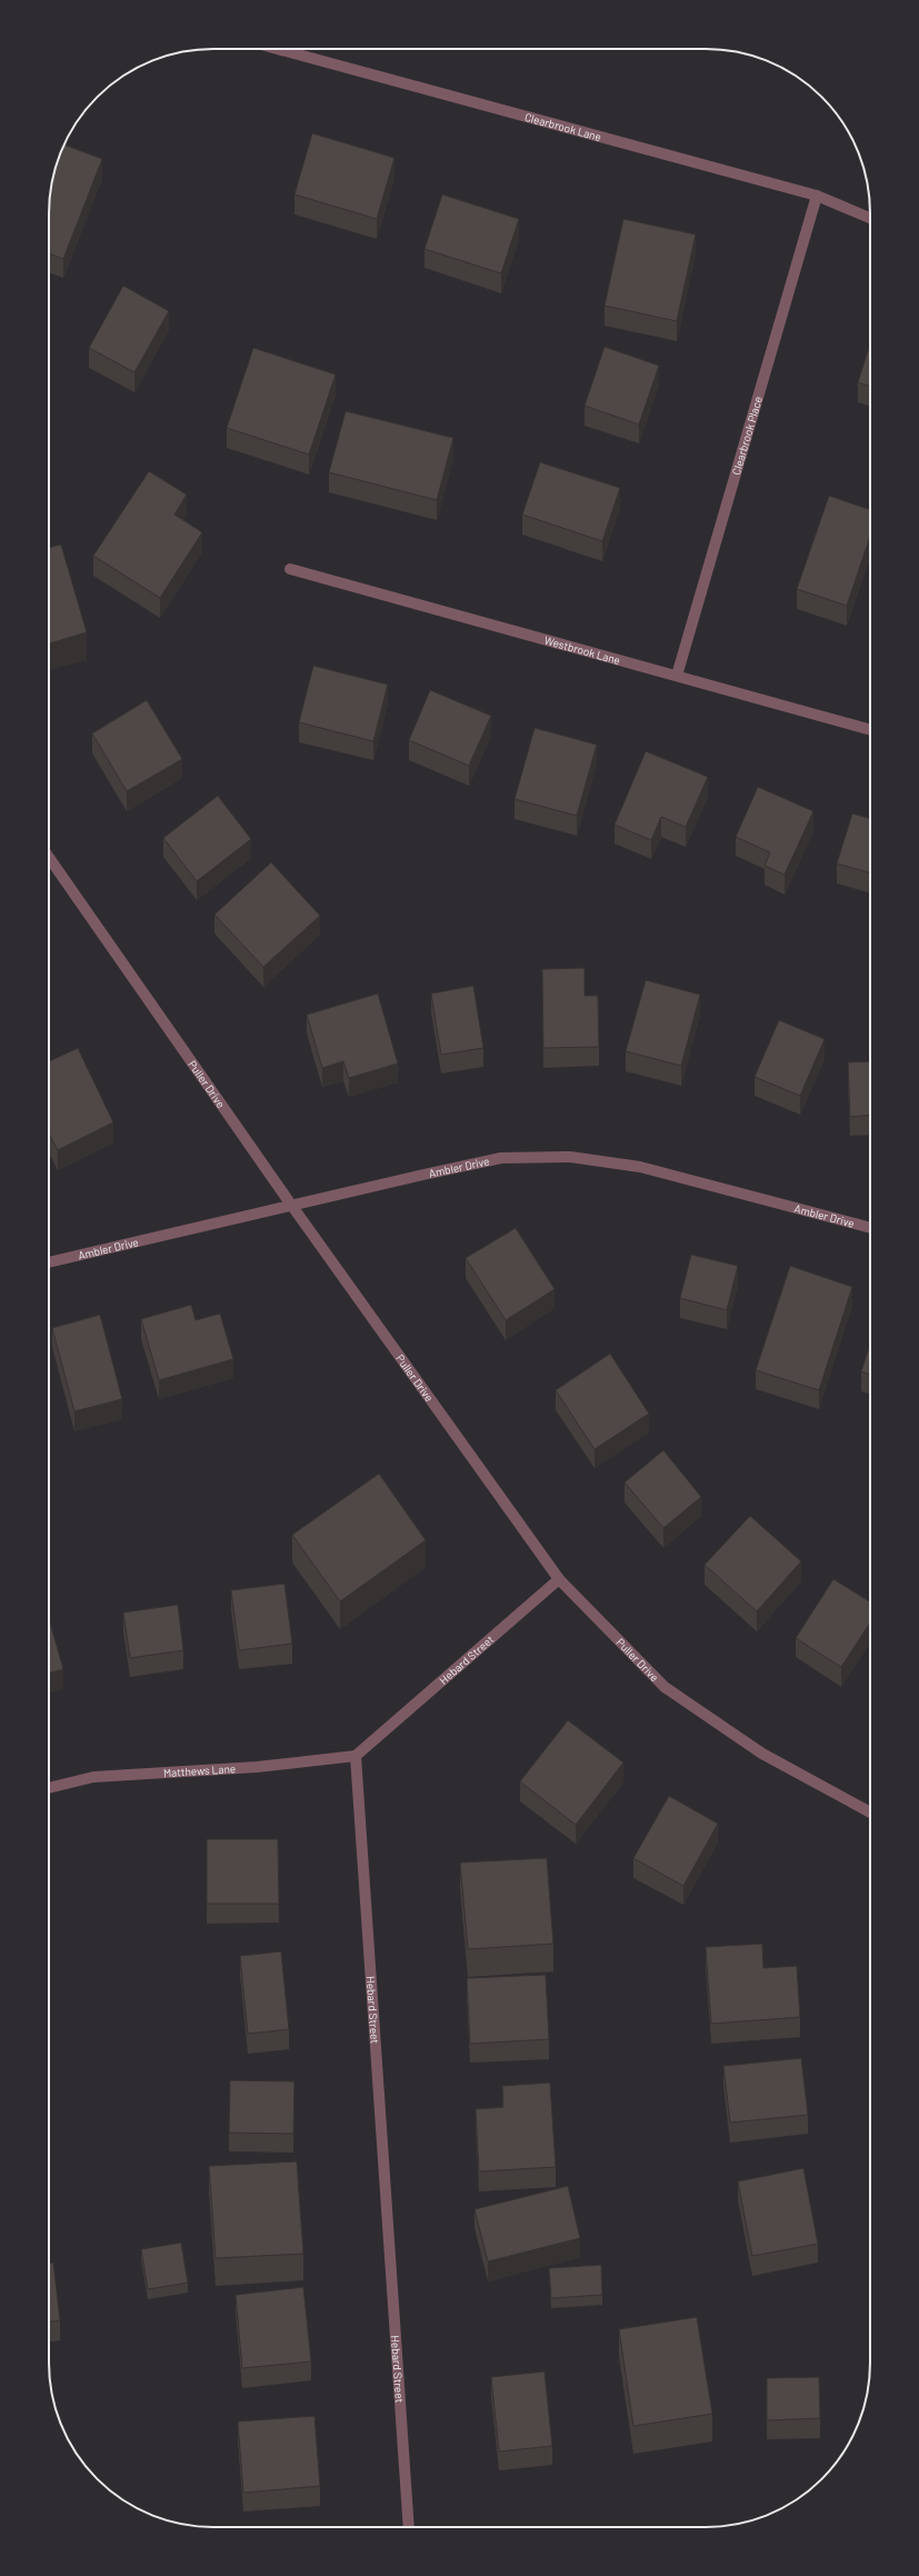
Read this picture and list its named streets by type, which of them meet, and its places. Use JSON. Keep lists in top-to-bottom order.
{
  "streets": {
    "street": [
      "Clearbrook Lane",
      "Clearbrook Place",
      "Westbrook Lane",
      "Puller Drive",
      "Ambler Drive",
      "Hebard Street",
      "Matthews Lane"
    ]
  },
  "crossings": [
    ["Clearbrook Lane", "Clearbrook Place"],
    ["Clearbrook Place", "Westbrook Lane"],
    ["Puller Drive", "Ambler Drive"],
    ["Puller Drive", "Hebard Street"],
    ["Hebard Street", "Matthews Lane"]
  ]
}
